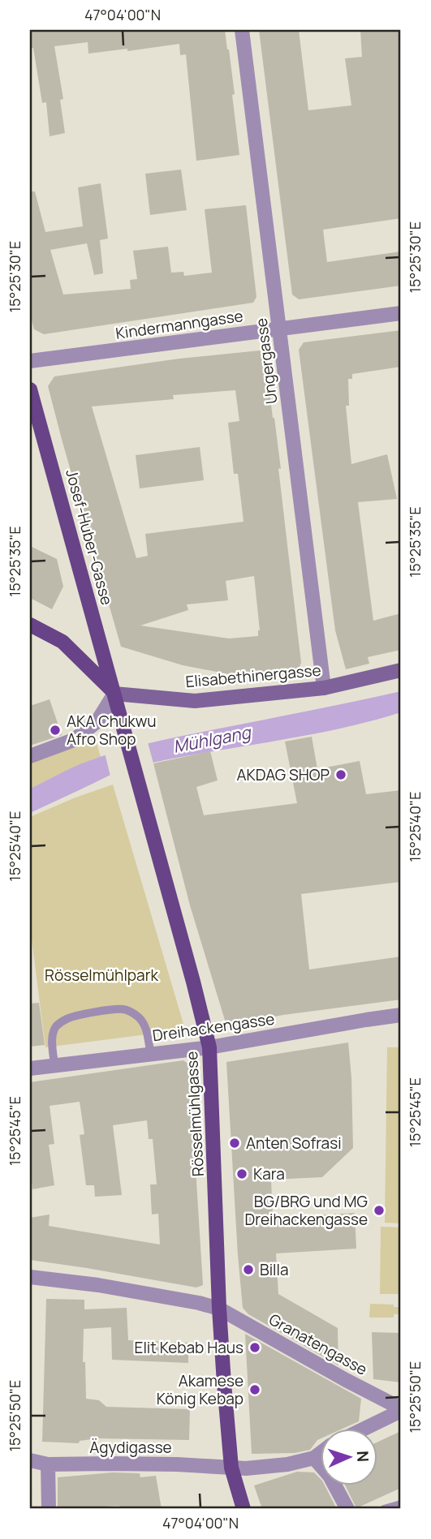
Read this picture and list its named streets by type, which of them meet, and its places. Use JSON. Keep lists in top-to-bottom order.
{
  "streets": {
    "main road": ["Josef-Huber-Gasse", "Elisabethinergasse", "Rösselmühlgasse"],
    "street": [
      "Kindermanngasse",
      "Ungergasse",
      "Dreihackengasse",
      "Granatengasse",
      "Ägydigasse"
    ]
  },
  "crossings": [
    ["Kindermanngasse", "Ungergasse"],
    ["Ungergasse", "Elisabethinergasse"],
    ["Josef-Huber-Gasse", "Elisabethinergasse"],
    ["Josef-Huber-Gasse", "Rösselmühlgasse"],
    ["Elisabethinergasse", "Rösselmühlgasse"],
    ["Dreihackengasse", "Rösselmühlgasse"],
    ["Rösselmühlgasse", "Granatengasse"],
    ["Rösselmühlgasse", "Ägydigasse"]
  ],
  "water": ["Mühlgang"],
  "parks": ["Rösselmühlpark"],
  "places": [
    "AKA Chukwu Afro Shop",
    "AKDAG SHOP",
    "Anten Sofrasi",
    "Kara",
    "BG/BRG und MG Dreihackengasse",
    "Billa",
    "Elit Kebab Haus",
    "Akamese König Kebap"
  ],
  "north": "right",
  "coordinates": [
    "47°04'00\"N",
    "15°25'30\"E",
    "15°25'35\"E",
    "15°25'40\"E",
    "15°25'45\"E",
    "15°25'50\"E"
  ]
}
